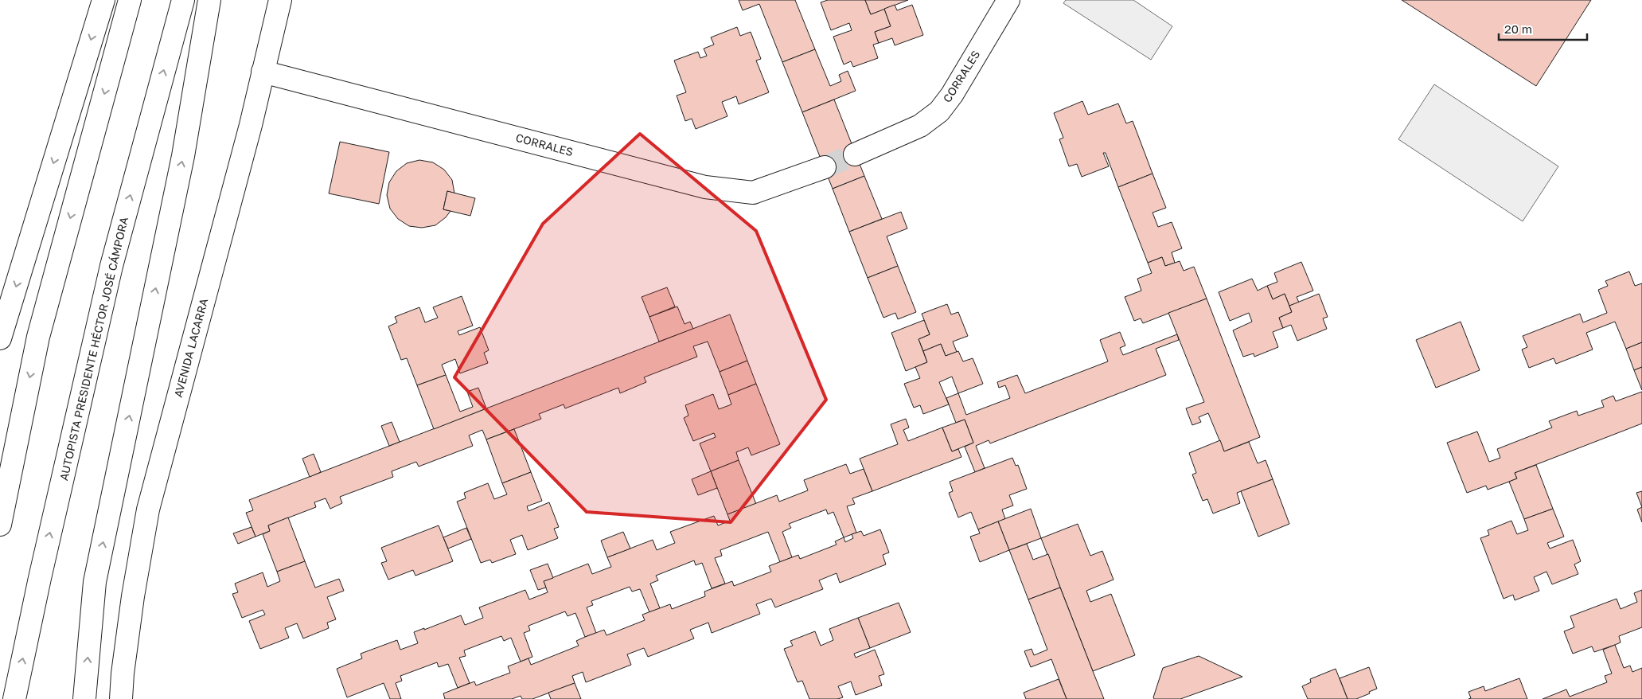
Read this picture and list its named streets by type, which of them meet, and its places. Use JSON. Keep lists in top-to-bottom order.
{
  "streets": {
    "main road": ["CORRALES", "AVENIDA LACARRA", "AUTOPISTA PRESIDENTE HÉCTOR JOSÉ CÁMPORA"]
  },
  "crossings": [
    ["CORRALES", "AVENIDA LACARRA"]
  ],
  "scale_bar": "20 m"
}
